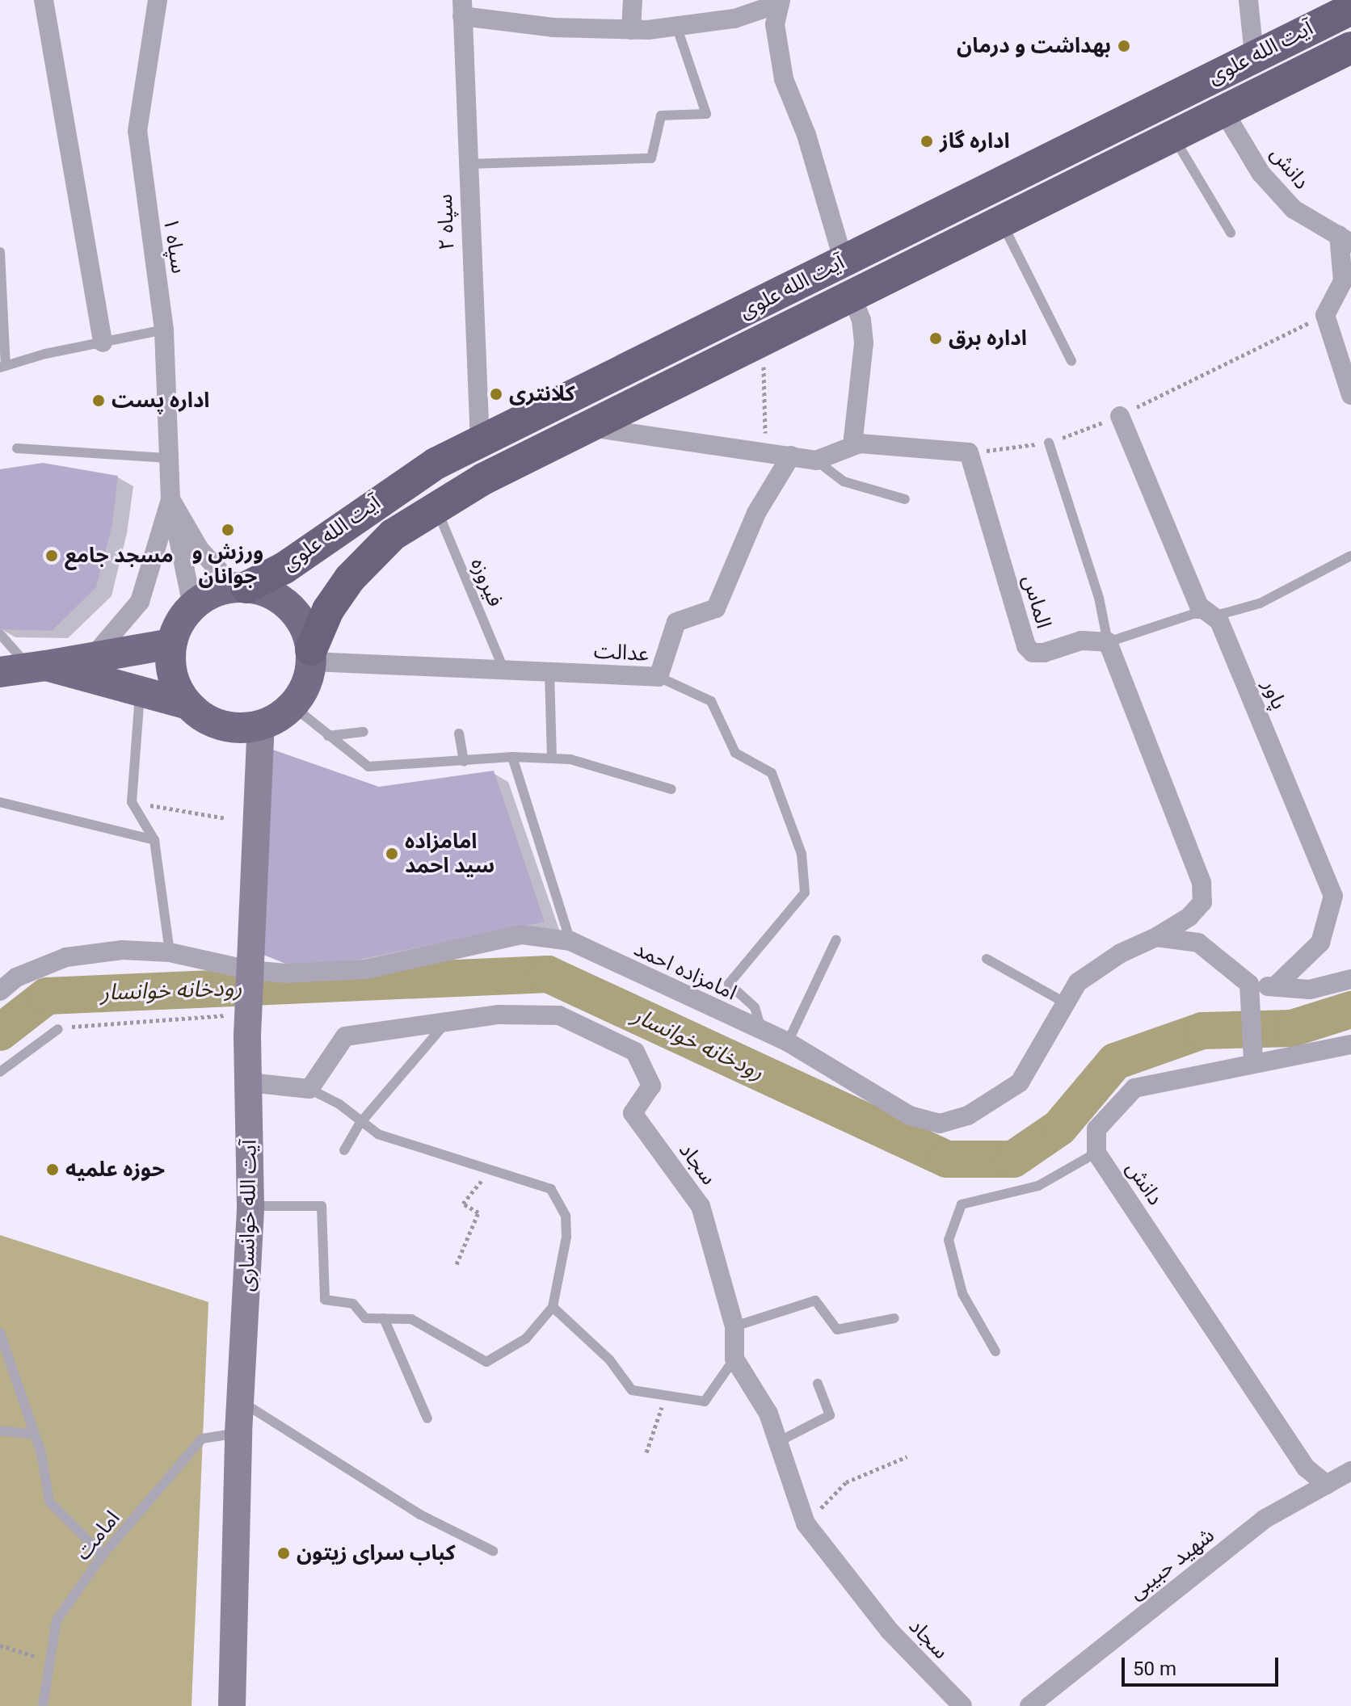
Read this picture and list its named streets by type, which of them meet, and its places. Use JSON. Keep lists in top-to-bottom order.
{
  "streets": {
    "highway": ["آیت الله علوی"],
    "main road": ["آیت الله خوانساری"],
    "street": [
      "دانش",
      "سپاه ۲",
      "سپاه ۱",
      "الماس",
      "عدالت",
      "پاور",
      "امامزاده احمد",
      "سجاد",
      "شهید حبیبی"
    ],
    "lane": ["فیروزه", "امامت"]
  },
  "crossings": [
    ["آیت الله علوی", "دانش"],
    ["آیت الله علوی", "سپاه ۲"],
    ["آیت الله علوی", "فیروزه"],
    ["آیت الله علوی", "عدالت"],
    ["آیت الله علوی", "آیت الله خوانساری"],
    ["دانش", "شهید حبیبی"],
    ["فیروزه", "عدالت"],
    ["عدالت", "آیت الله خوانساری"],
    ["امامزاده احمد", "آیت الله خوانساری"],
    ["آیت الله خوانساری", "امامت"]
  ],
  "water": ["رودخانه خوانسار"],
  "places": [
    "بهداشت و درمان",
    "اداره گاز",
    "اداره برق",
    "کلانتری",
    "اداره پست",
    "ورزش و جوانان",
    "مسجد جامع",
    "امامزاده سید احمد",
    "حوزه علمیه",
    "کباب سرای زیتون"
  ],
  "scale_bar": "50 m"
}
